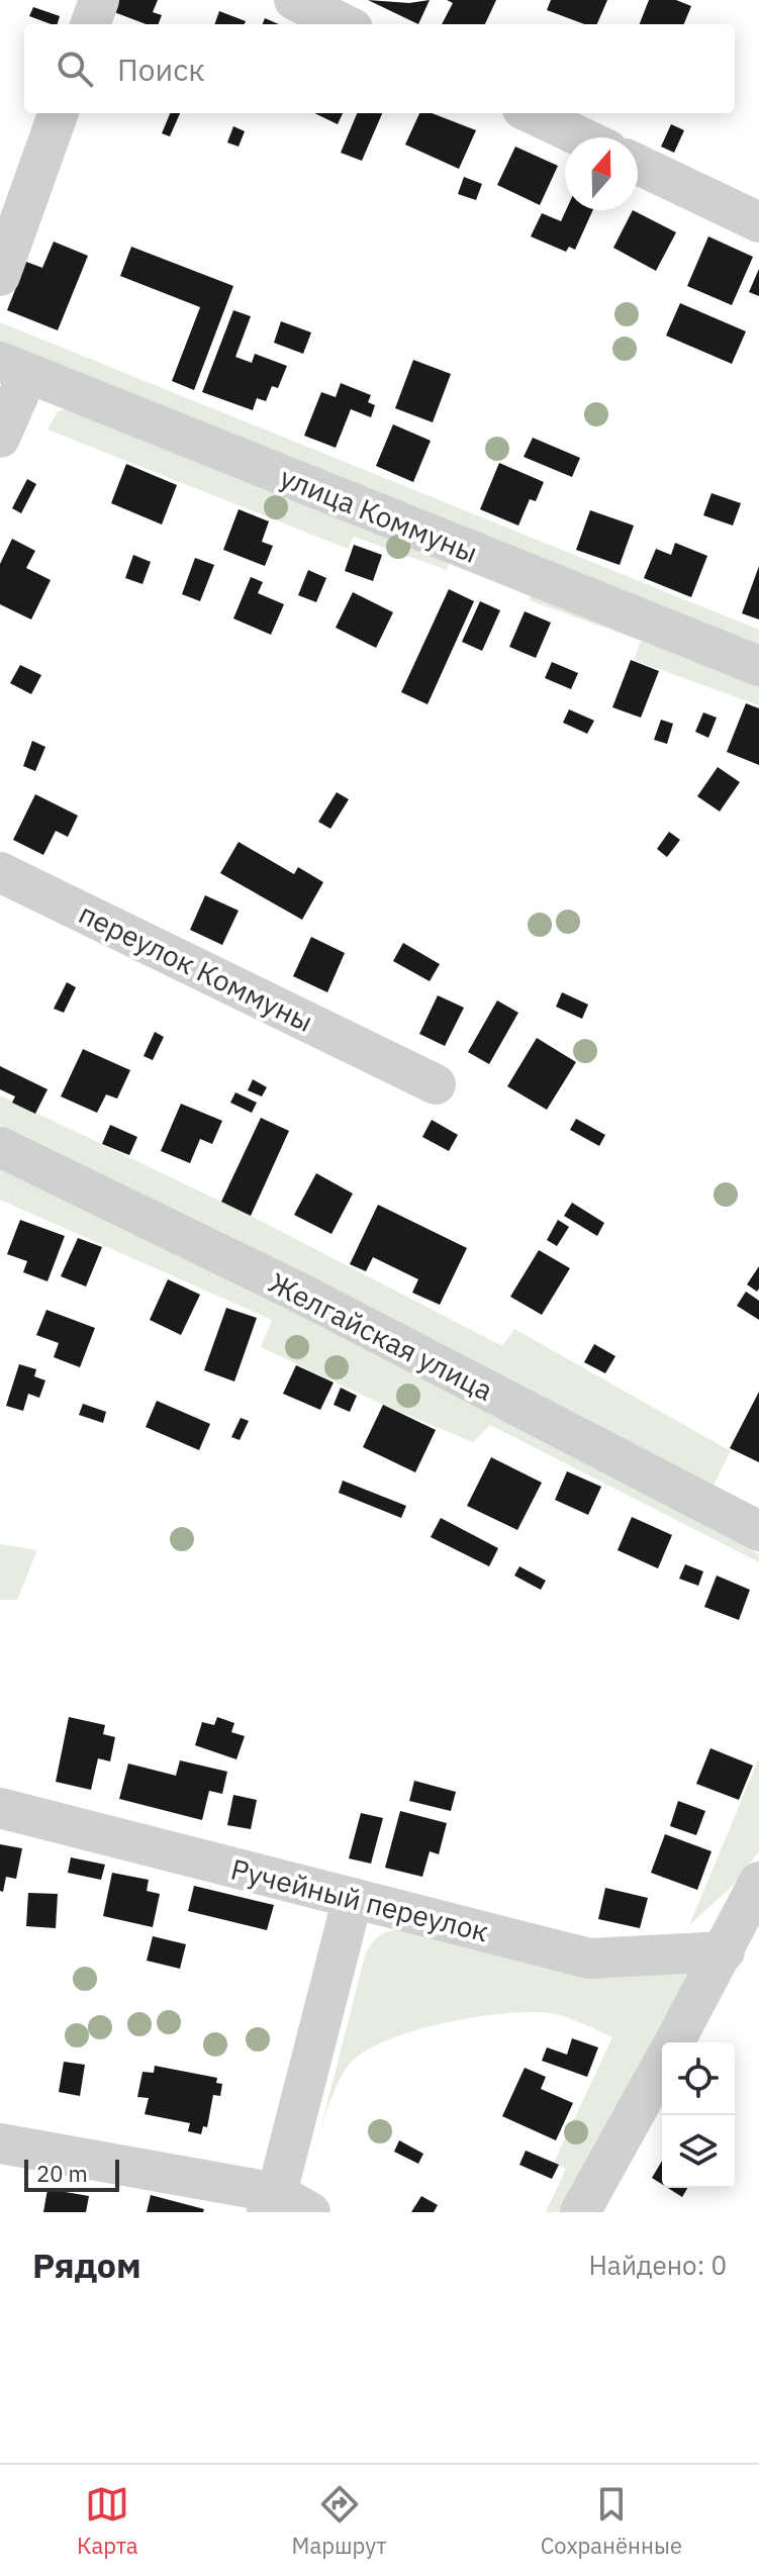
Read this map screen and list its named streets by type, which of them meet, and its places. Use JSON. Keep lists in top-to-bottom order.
{
  "streets": {
    "street": [
      "улица Коммуны",
      "переулок Коммуны",
      "Желгайская улица",
      "Ручейный переулок"
    ]
  },
  "scale_bar": "20 m",
  "north": "top",
  "page": {
    "search": "Поиск",
    "scale": "20 m",
    "heading": ["Рядом", "Найдено: 0"],
    "nav": ["Карта", "Маршрут", "Сохранённые"]
  }
}
